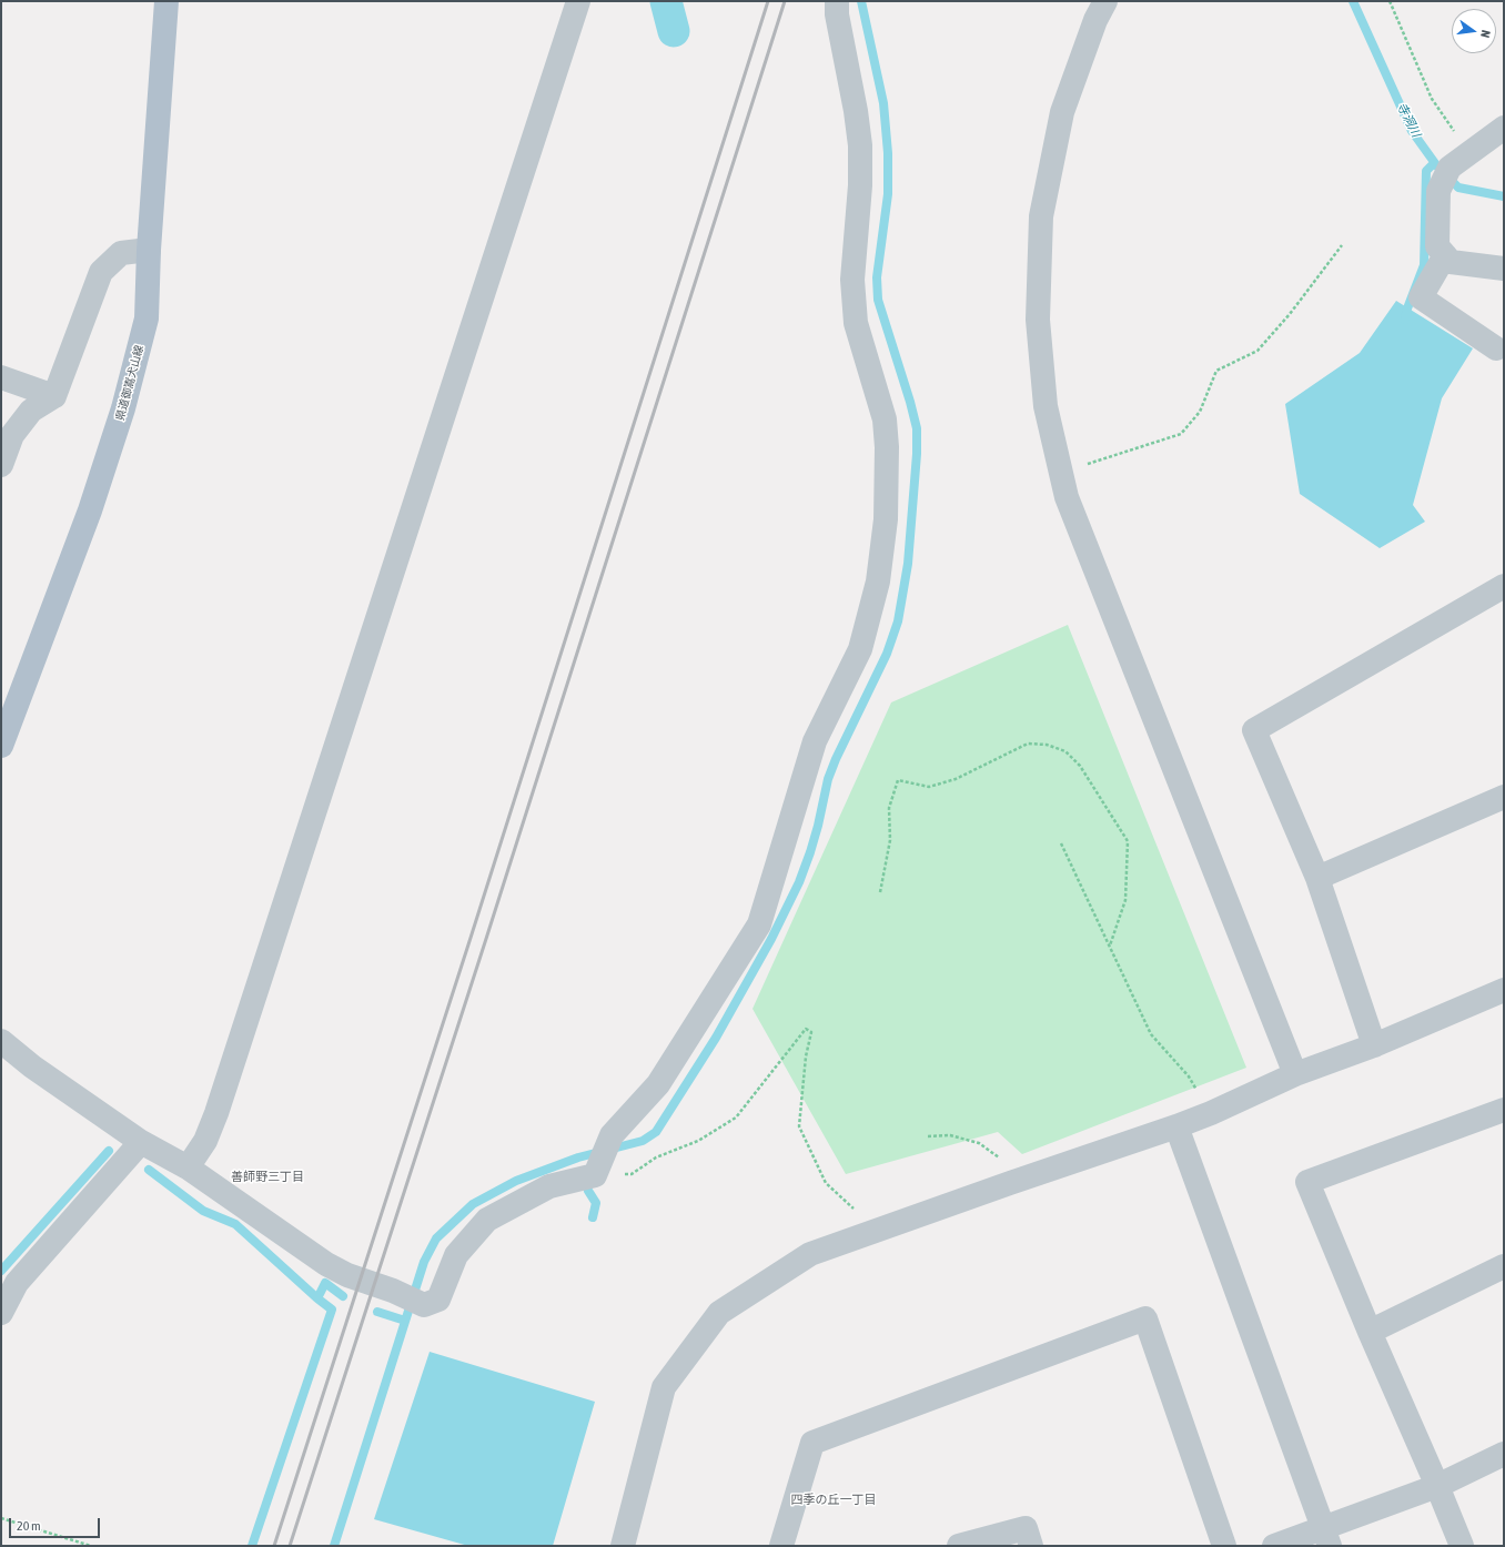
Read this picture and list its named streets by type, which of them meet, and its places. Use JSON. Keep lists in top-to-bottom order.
{
  "streets": {
    "main road": ["県道御嵩犬山線"]
  },
  "districts": ["善師野三丁目", "四季の丘一丁目"],
  "water": ["寺洞川"],
  "scale_bar": "20 m",
  "north": "right"
}
